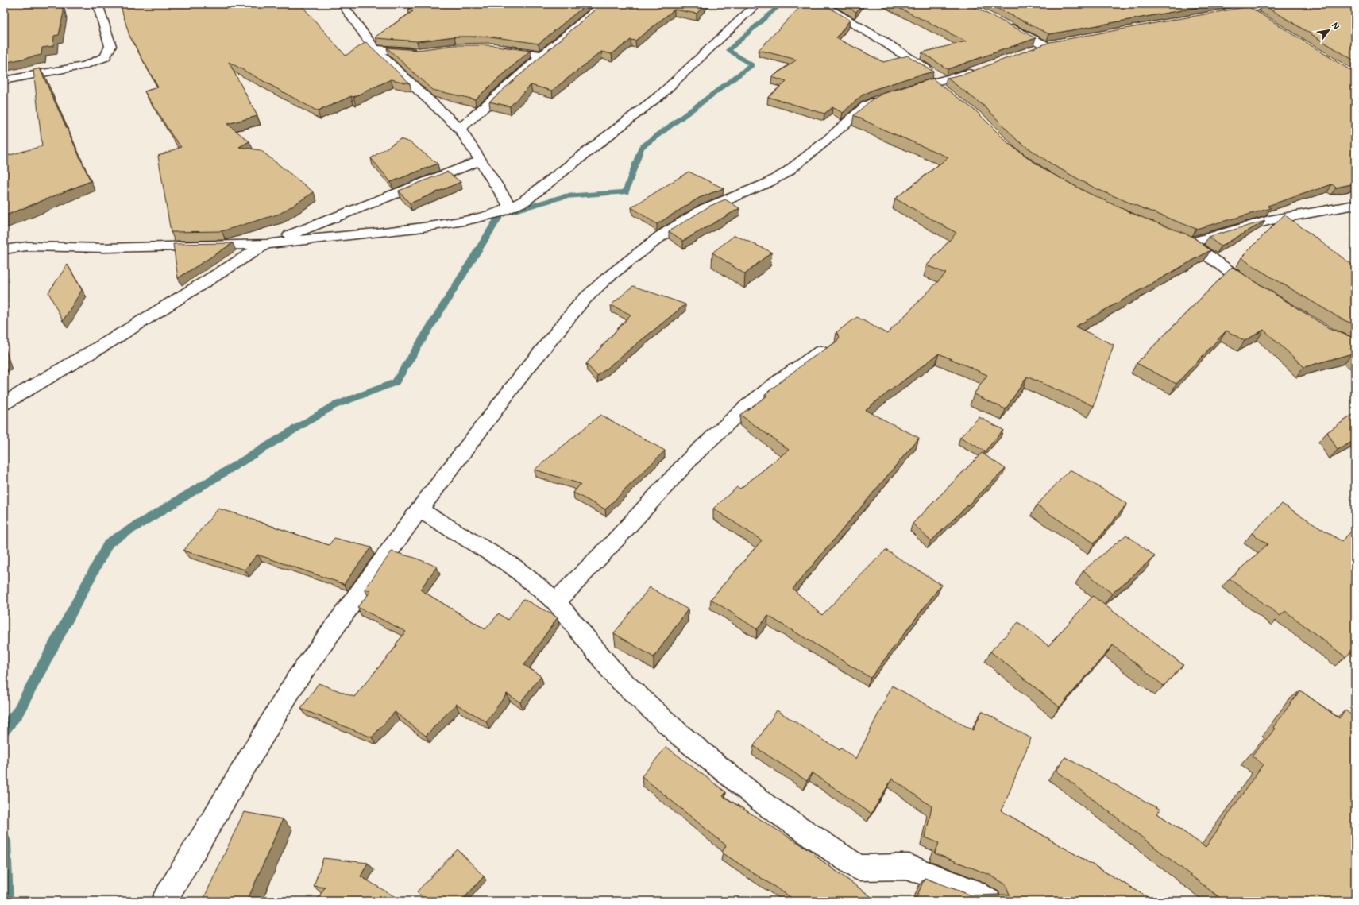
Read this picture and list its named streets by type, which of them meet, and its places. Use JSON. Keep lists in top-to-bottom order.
{
  "north": "top right"
}
